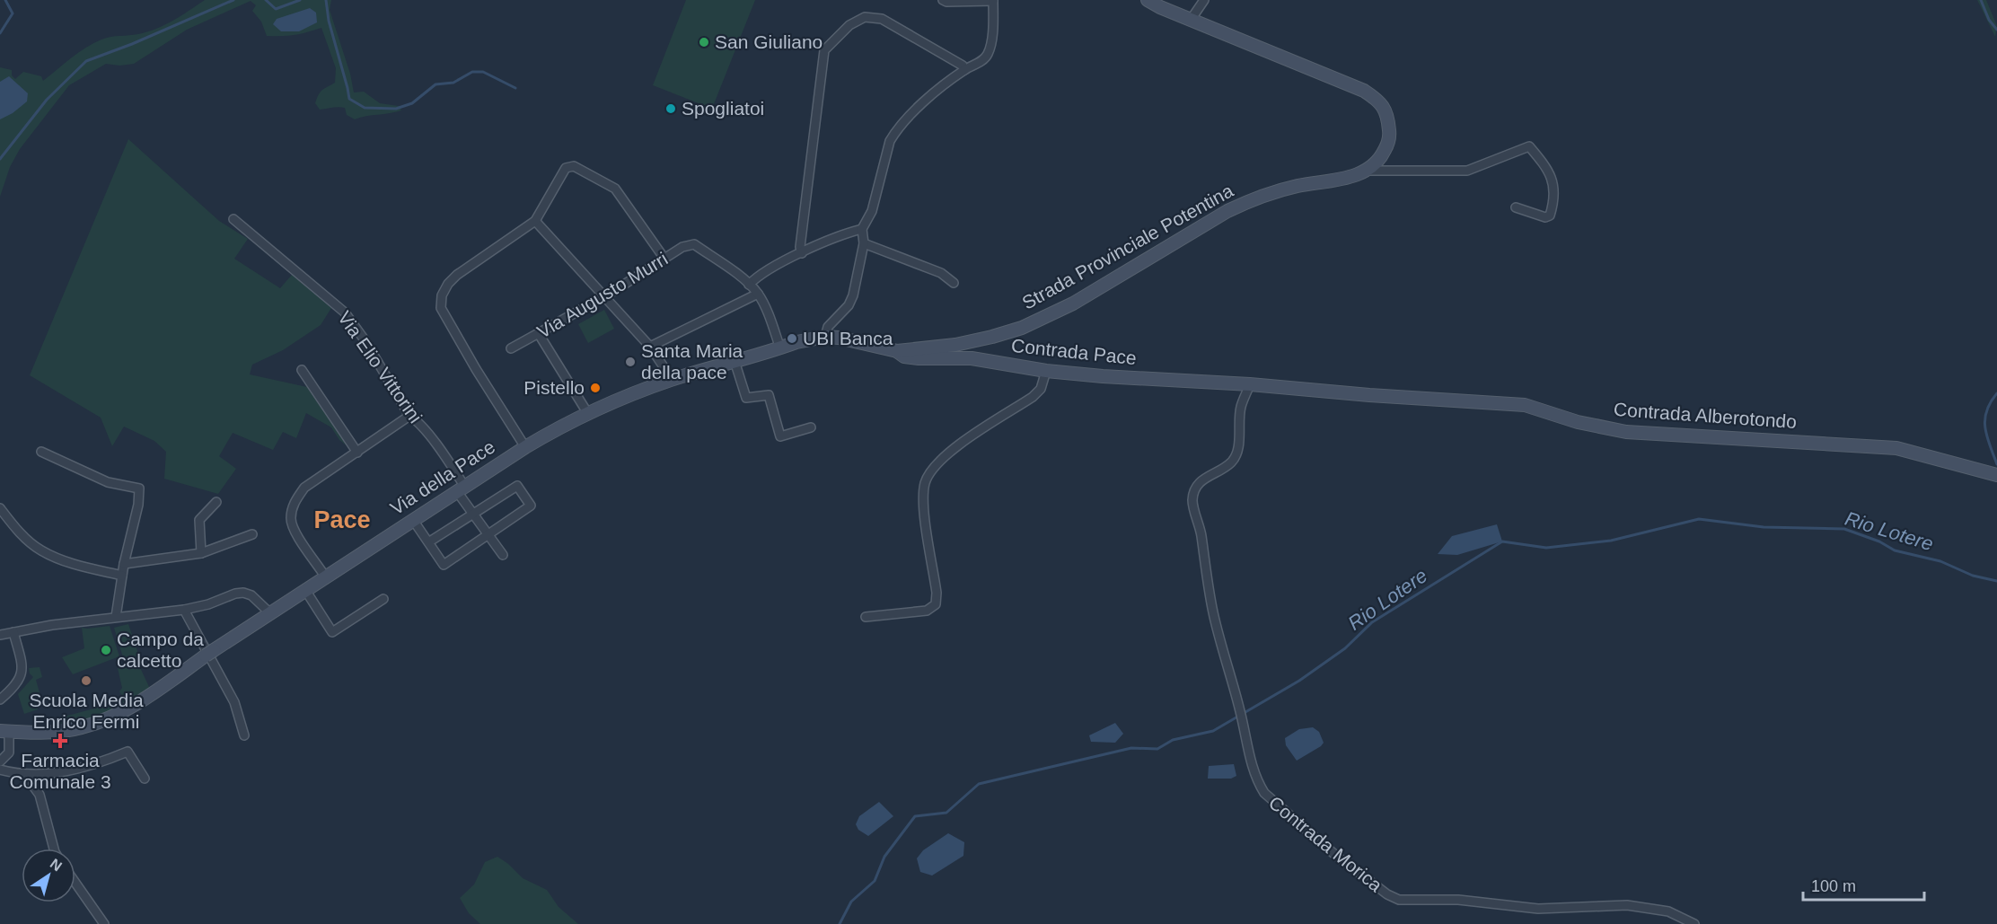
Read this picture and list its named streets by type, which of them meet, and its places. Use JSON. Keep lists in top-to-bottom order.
{
  "streets": {
    "main road": [
      "Strada Provinciale Potentina",
      "Contrada Pace",
      "Contrada Alberotondo",
      "Via della Pace"
    ],
    "street": ["Via Augusto Murri", "Via Elio Vittorini", "Contrada Morica"]
  },
  "crossings": [
    ["Strada Provinciale Potentina", "Contrada Pace"],
    ["Strada Provinciale Potentina", "Via della Pace"],
    ["Contrada Pace", "Contrada Alberotondo"],
    ["Contrada Pace", "Via della Pace"],
    ["Contrada Pace", "Contrada Morica"],
    ["Via Elio Vittorini", "Via della Pace"],
    ["Contrada Alberotondo", "Contrada Morica"]
  ],
  "districts": ["Pace"],
  "water": ["Rio Lotere"],
  "places": {
    "other": [
      "San Giuliano",
      "Spogliatoi",
      "UBI Banca",
      "Santa Maria della pace",
      "Pistello",
      "Campo da calcetto",
      "Scuola Media Enrico Fermi"
    ],
    "health": ["Farmacia Comunale 3"]
  },
  "scale_bar": "100 m",
  "north": "top right"
}
